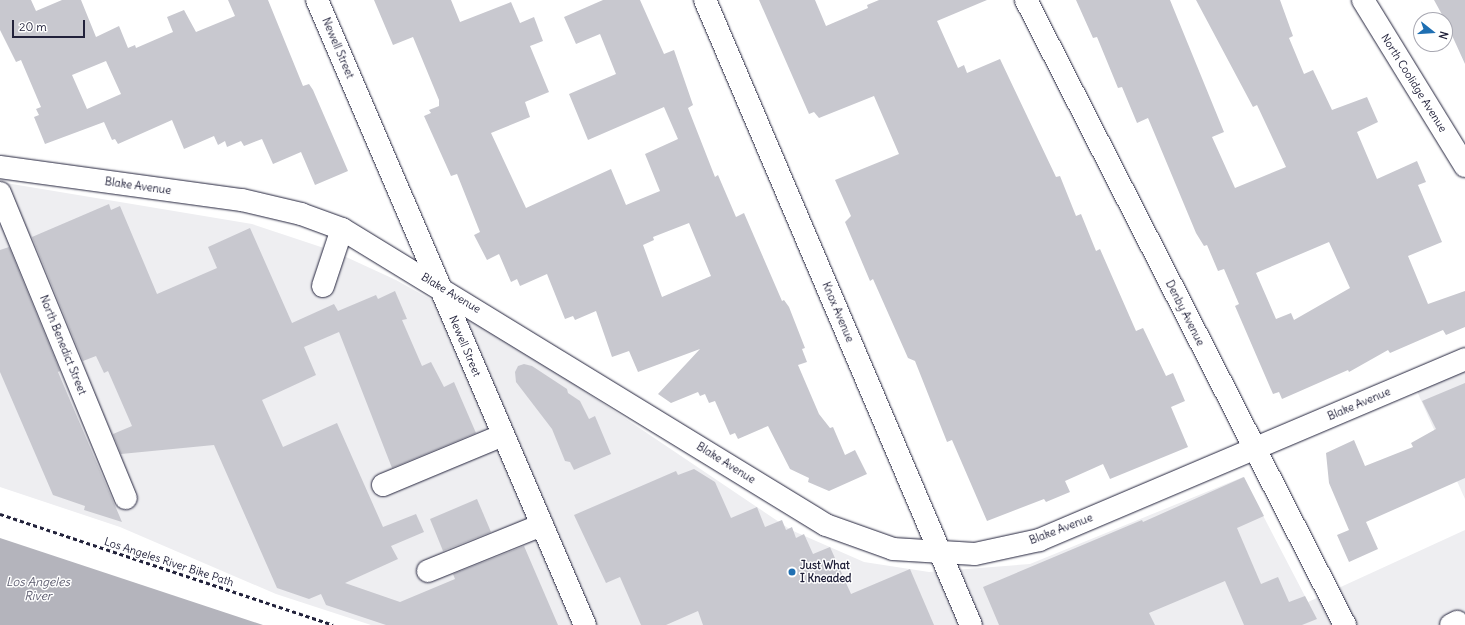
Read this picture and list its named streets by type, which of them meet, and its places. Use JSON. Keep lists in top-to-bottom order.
{
  "streets": {
    "street": [
      "Newell Street",
      "North Coolidge Avenue",
      "Blake Avenue",
      "Knox Avenue",
      "Denby Avenue",
      "North Benedict Street"
    ],
    "path": ["Los Angeles River Bike Path"]
  },
  "crossings": [
    ["Newell Street", "Blake Avenue"],
    ["Blake Avenue", "Knox Avenue"],
    ["Blake Avenue", "Denby Avenue"]
  ],
  "water": ["Los Angeles River"],
  "places": ["Just What I Kneaded"],
  "scale_bar": "20 m",
  "north": "right"
}
